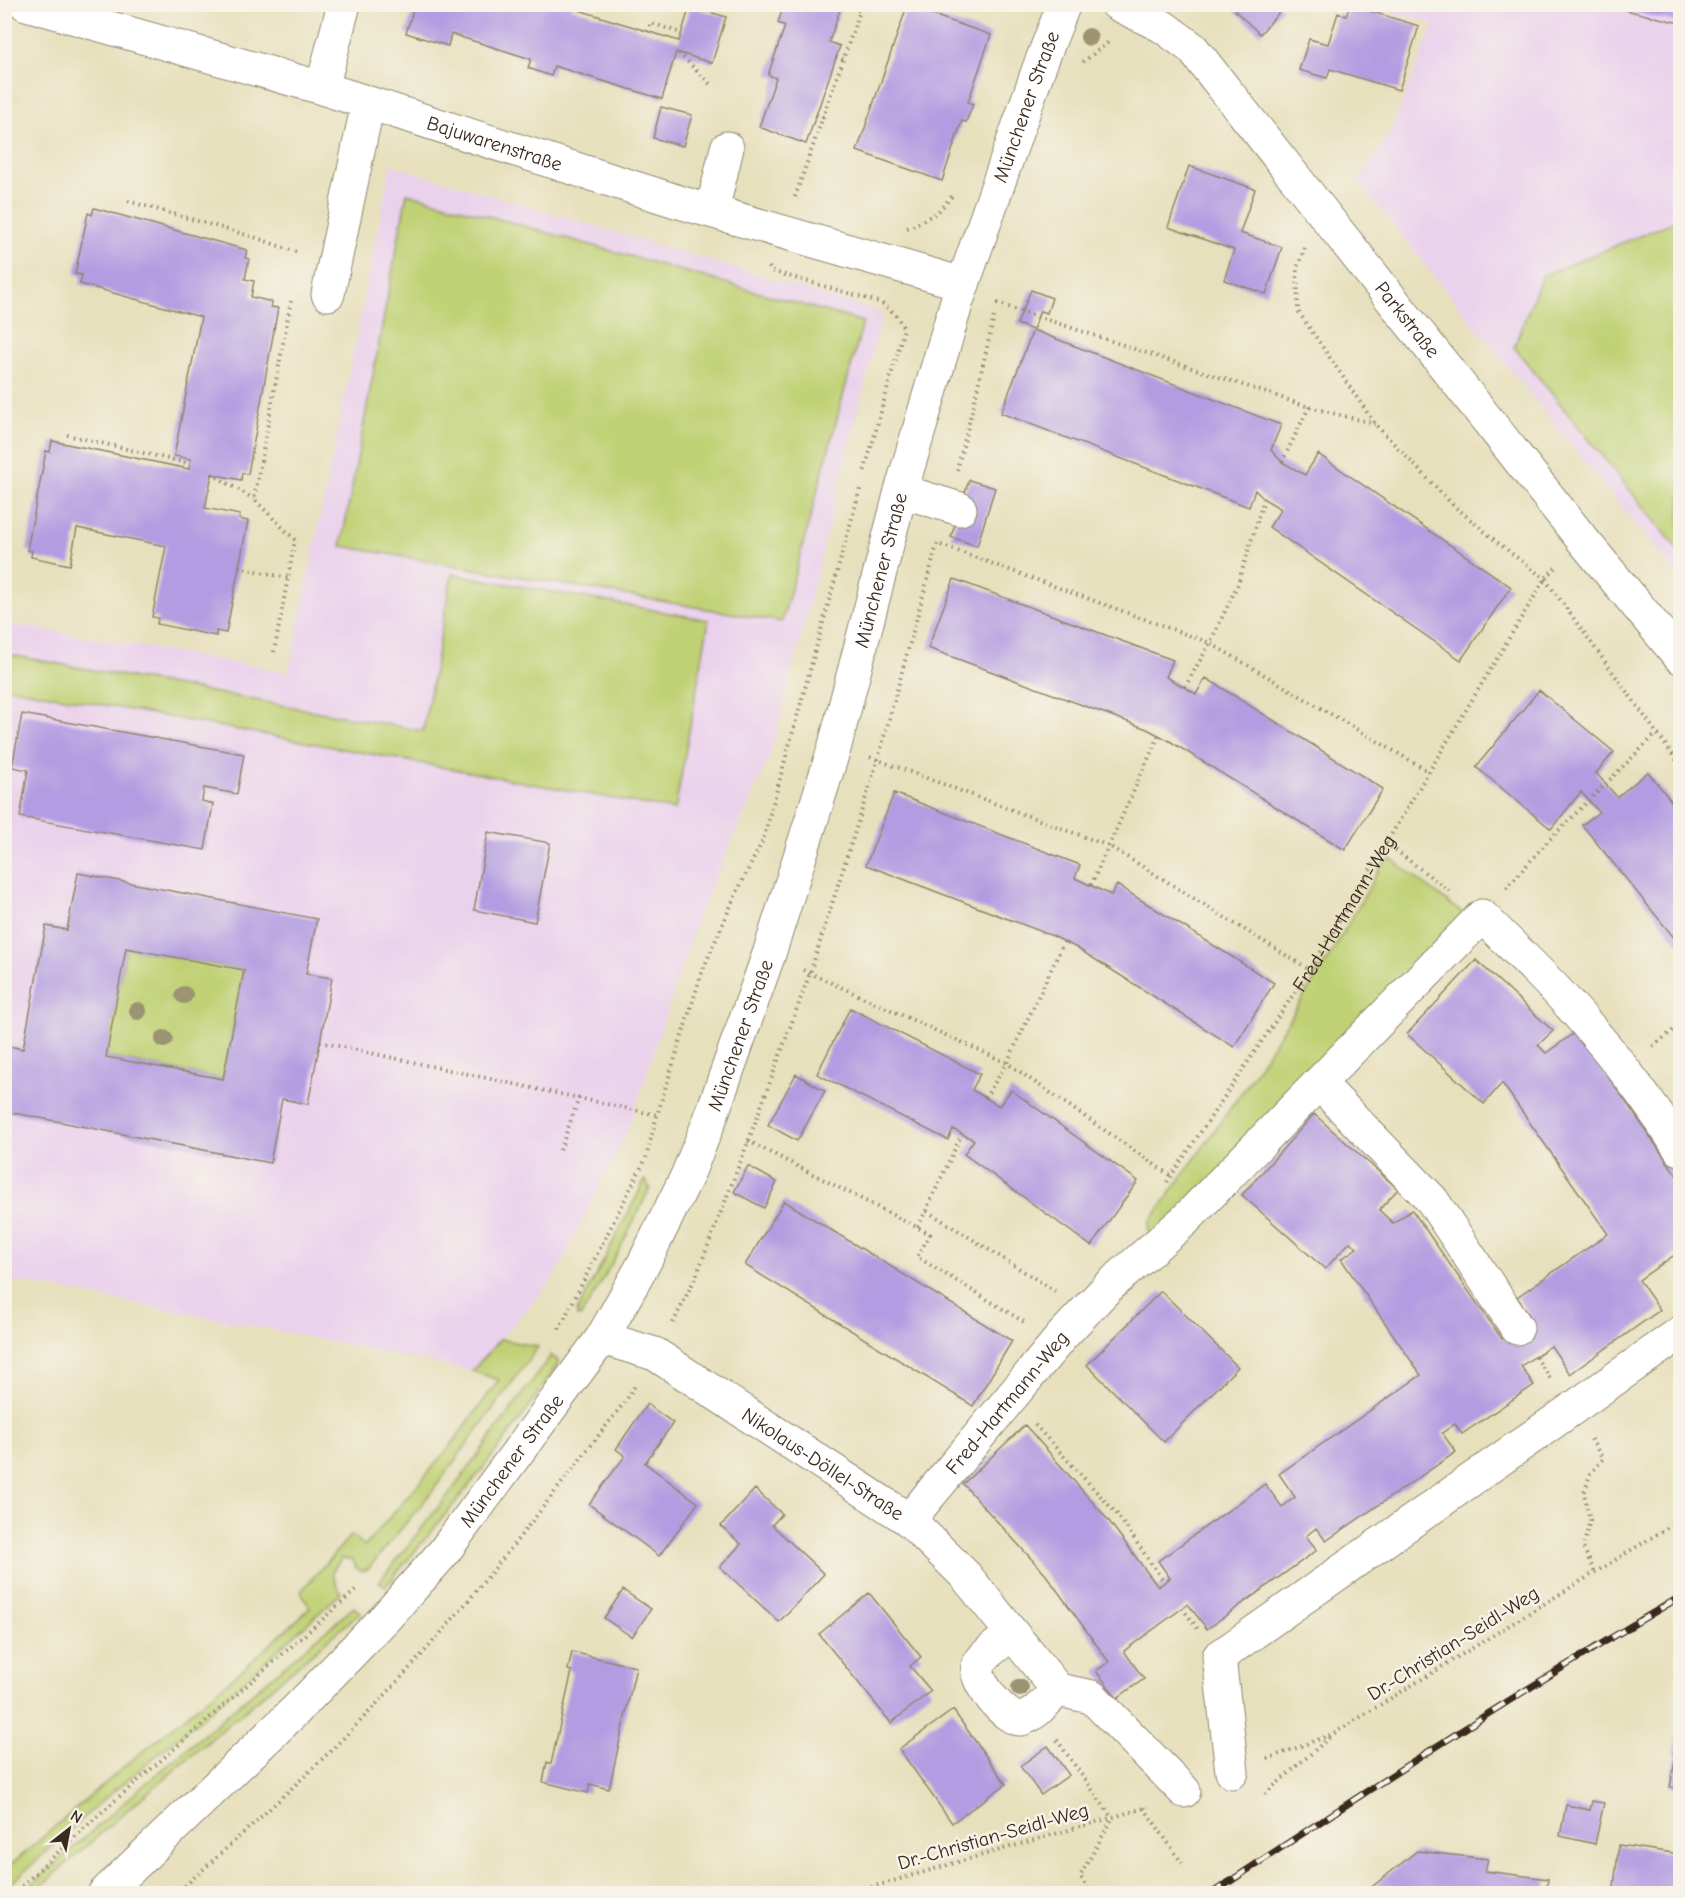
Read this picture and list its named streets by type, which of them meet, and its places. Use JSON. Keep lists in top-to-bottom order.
{
  "streets": {
    "street": [
      "Münchener Straße",
      "Bajuwarenstraße",
      "Parkstraße",
      "Fred-Hartmann-Weg",
      "Nikolaus-Döllel-Straße"
    ],
    "path": ["Dr.-Christian-Seidl-Weg"]
  },
  "crossings": [
    ["Münchener Straße", "Bajuwarenstraße"],
    ["Münchener Straße", "Nikolaus-Döllel-Straße"],
    ["Parkstraße", "Fred-Hartmann-Weg"],
    ["Fred-Hartmann-Weg", "Nikolaus-Döllel-Straße"]
  ],
  "north": "top right"
}
